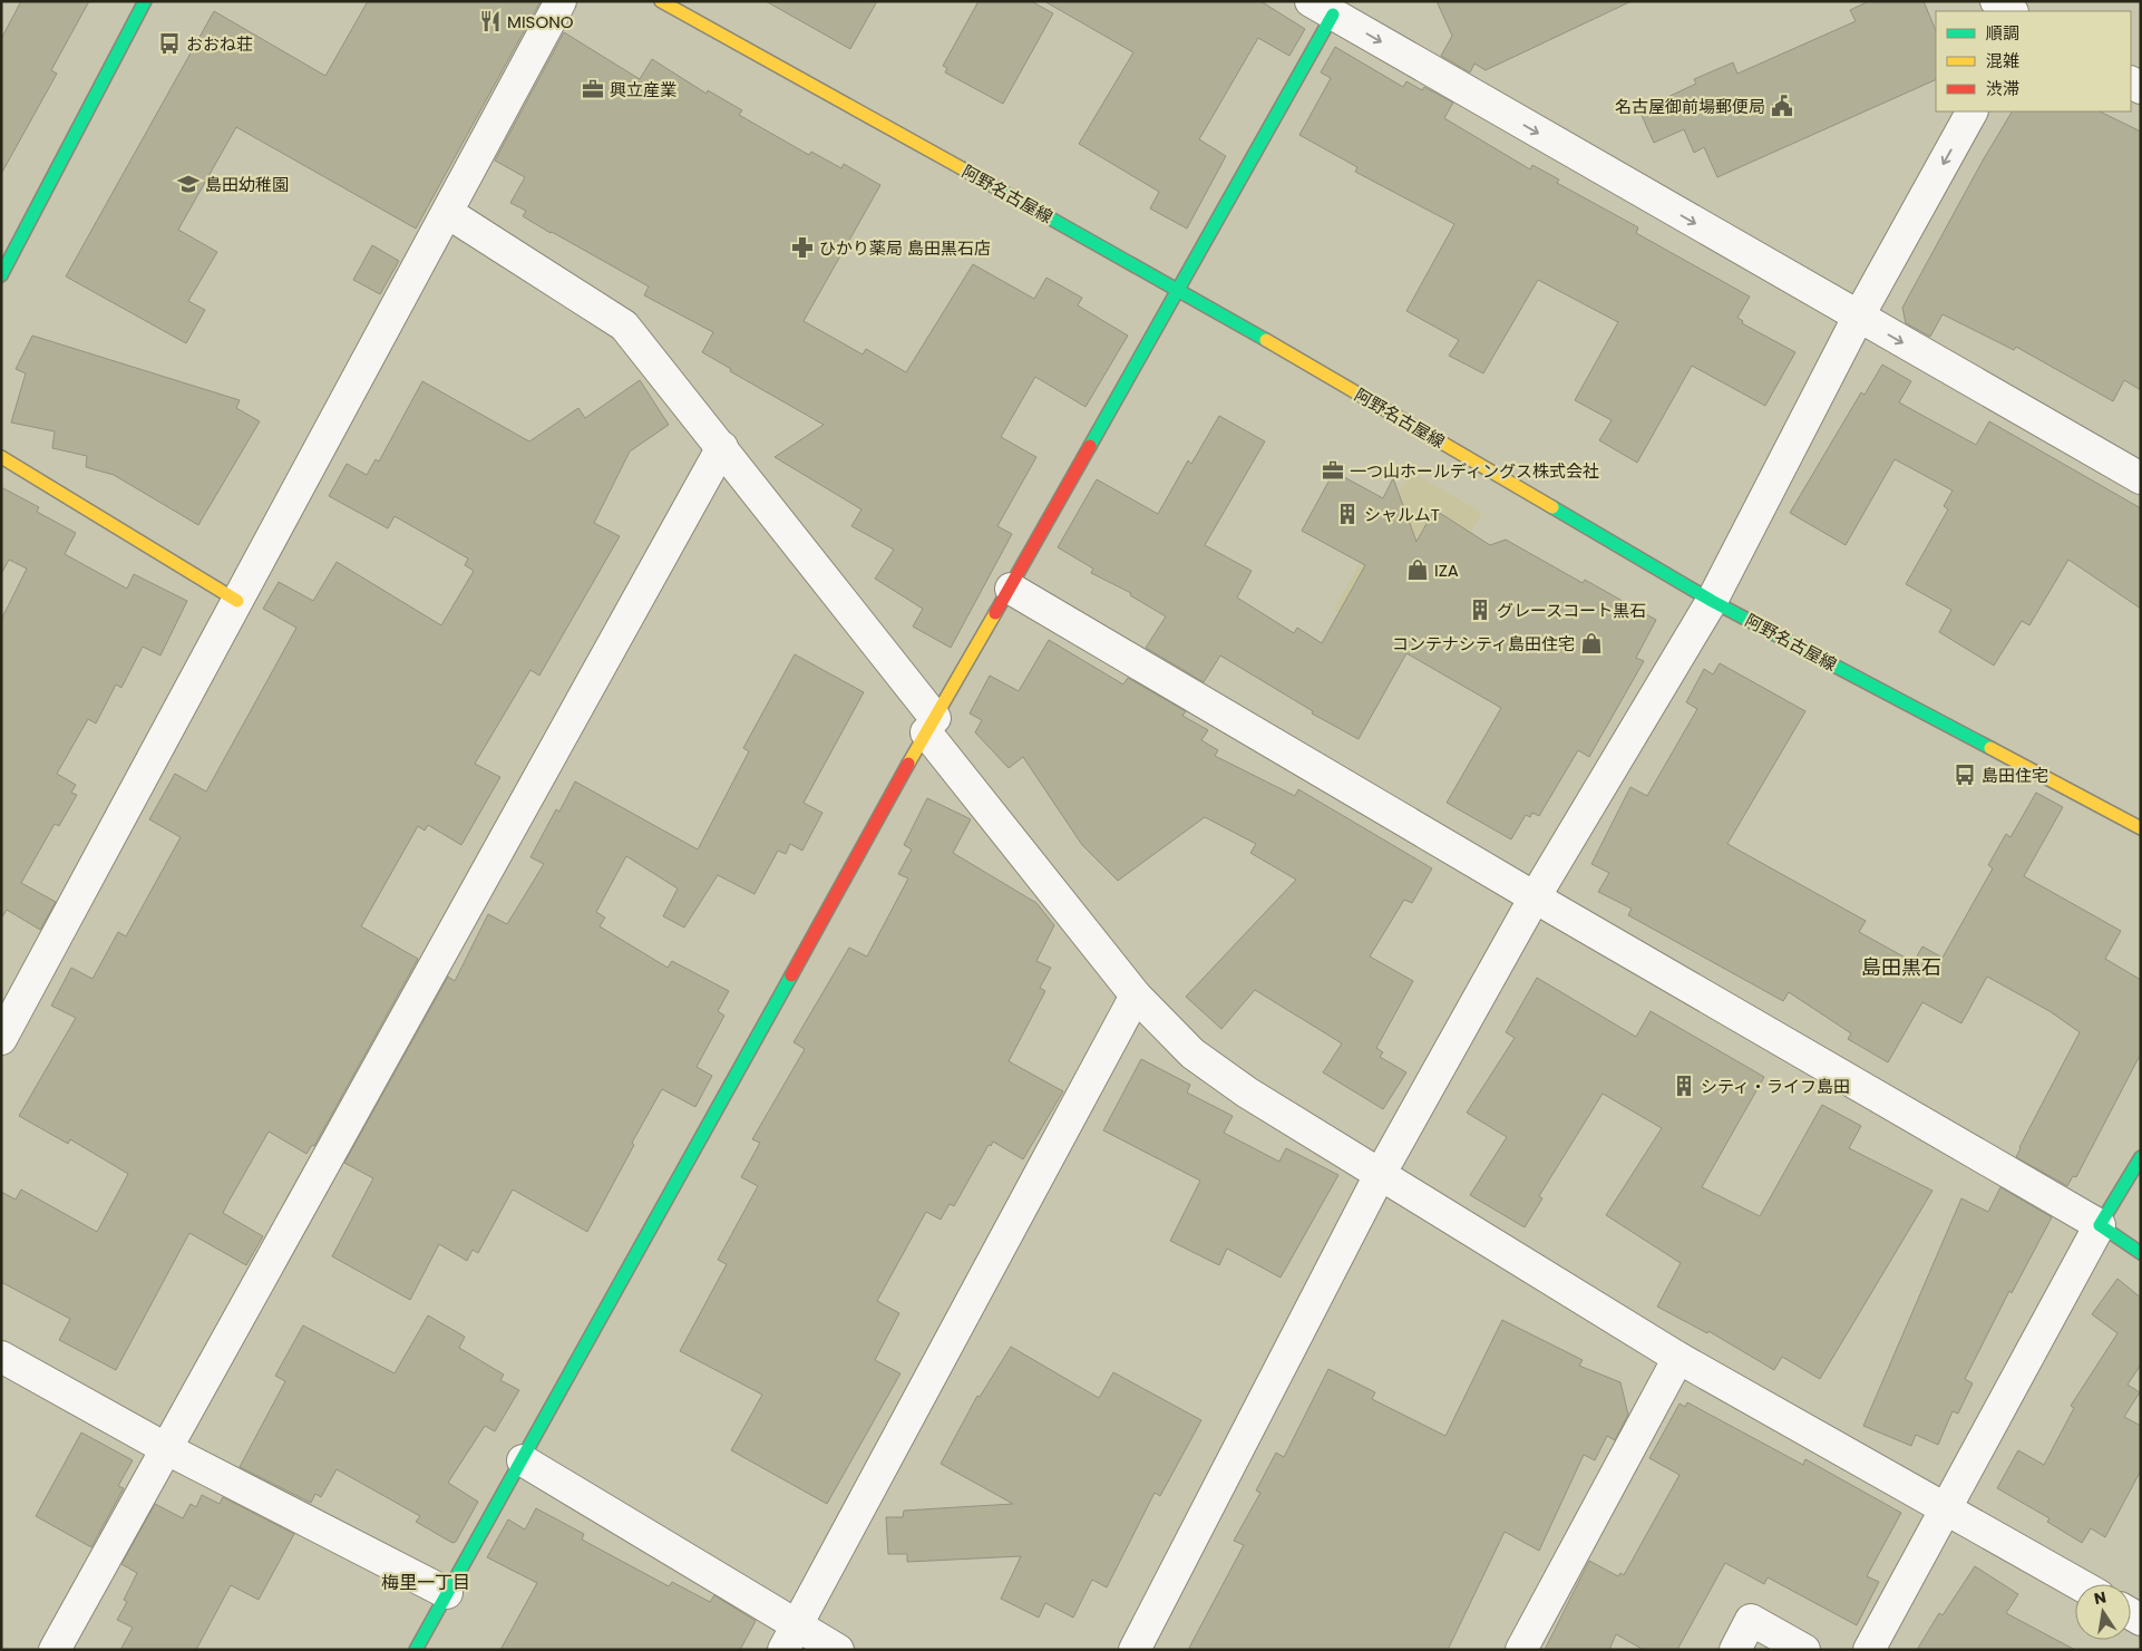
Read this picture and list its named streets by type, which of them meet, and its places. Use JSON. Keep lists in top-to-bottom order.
{
  "streets": {
    "street": ["阿野名古屋線"]
  },
  "districts": ["島田黒石", "梅里一丁目"],
  "places": {
    "restaurant": ["MISONO"],
    "bus stop": ["おおね荘", "島田住宅"],
    "office": ["興立産業", "一つ山ホールディングス株式会社"],
    "public building": ["名古屋御前場郵便局"],
    "school or university": ["島田幼稚園"],
    "pharmacy": ["ひかり薬局 島田黒石店"],
    "building": ["シャルムT", "グレースコート黒石", "シティ・ライフ島田"],
    "shop": ["IZA", "コンテナシティ島田住宅"]
  },
  "legend": ["順調", "混雑", "渋滞"],
  "north": "top"
}
